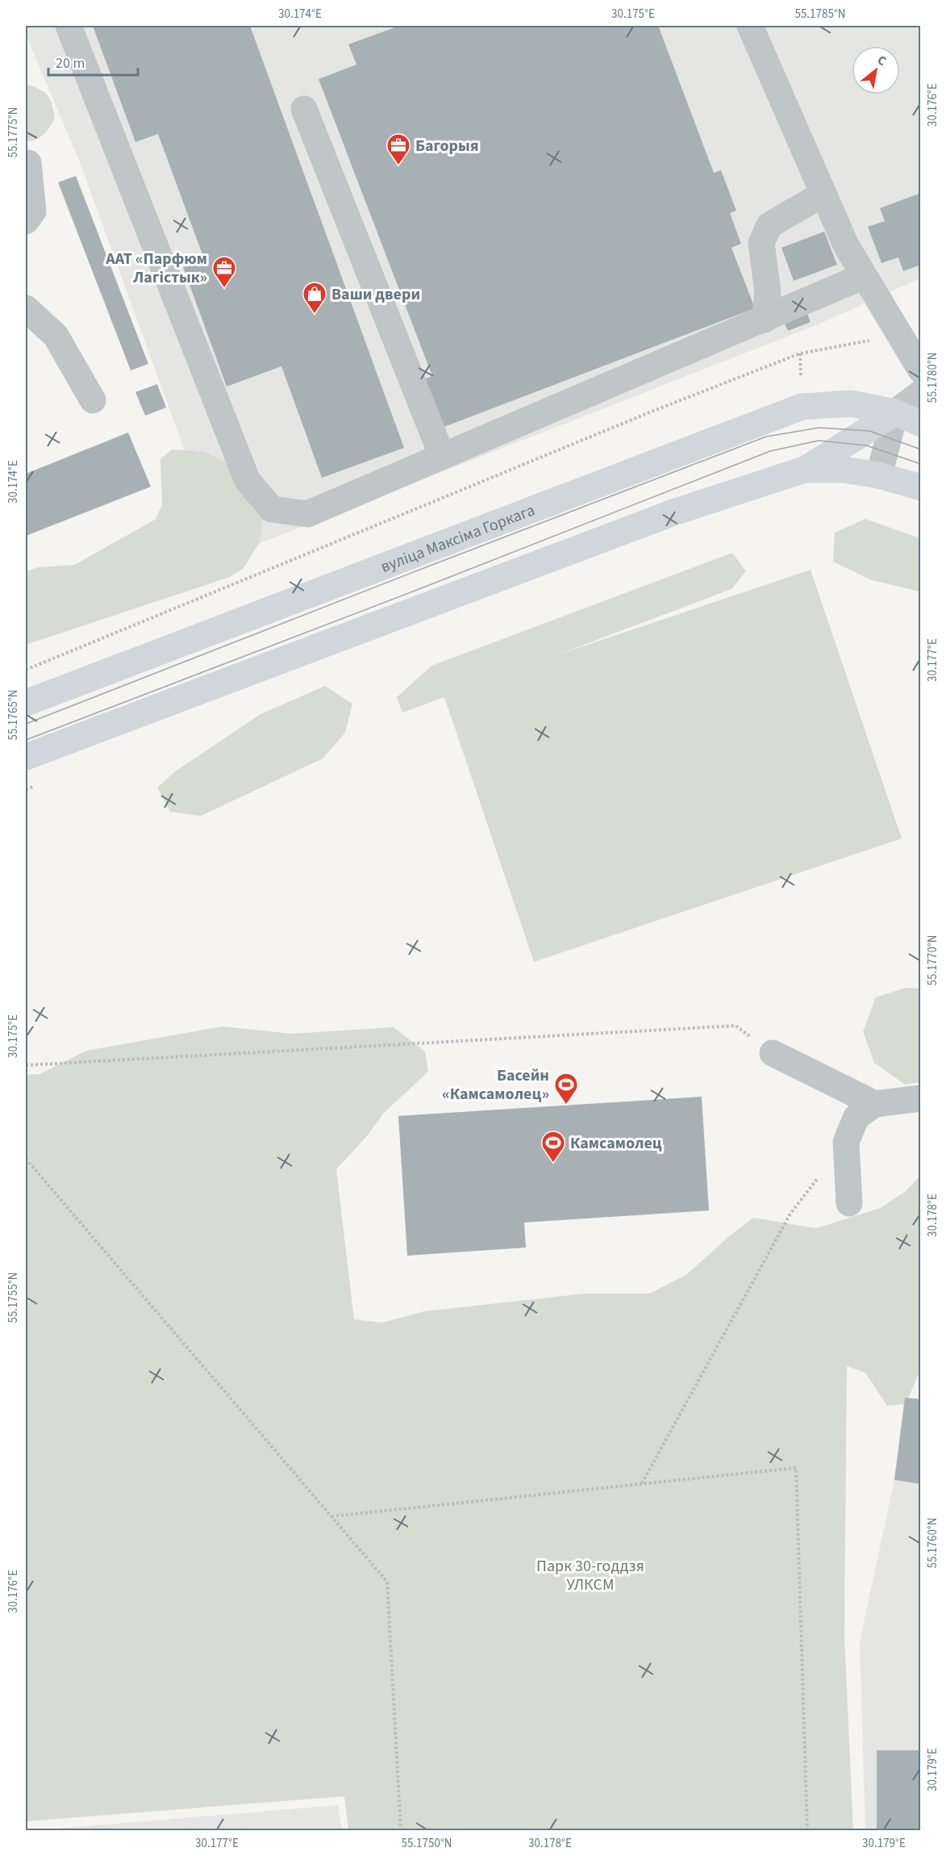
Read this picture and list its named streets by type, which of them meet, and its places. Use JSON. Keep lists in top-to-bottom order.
{
  "streets": {
    "main road": ["вуліца Максіма Горкага"]
  },
  "parks": ["Парк 30-годдзя УЛКСМ"],
  "places": {
    "office": ["Багорыя", "ААТ «Парфюм Лагістык»"],
    "shop": ["Ваши двери"],
    "sports": ["Басейн «Камсамолец»", "Камсамолец"]
  },
  "scale_bar": "20 m",
  "north": "top right",
  "coordinates": [
    "30.174°E",
    "30.175°E",
    "55.1785°N",
    "30.176°E",
    "55.1775°N",
    "55.1780°N",
    "30.177°E",
    "55.1765°N",
    "55.1770°N",
    "30.178°E",
    "55.1755°N",
    "55.1760°N",
    "30.179°E",
    "55.1750°N"
  ]
}
